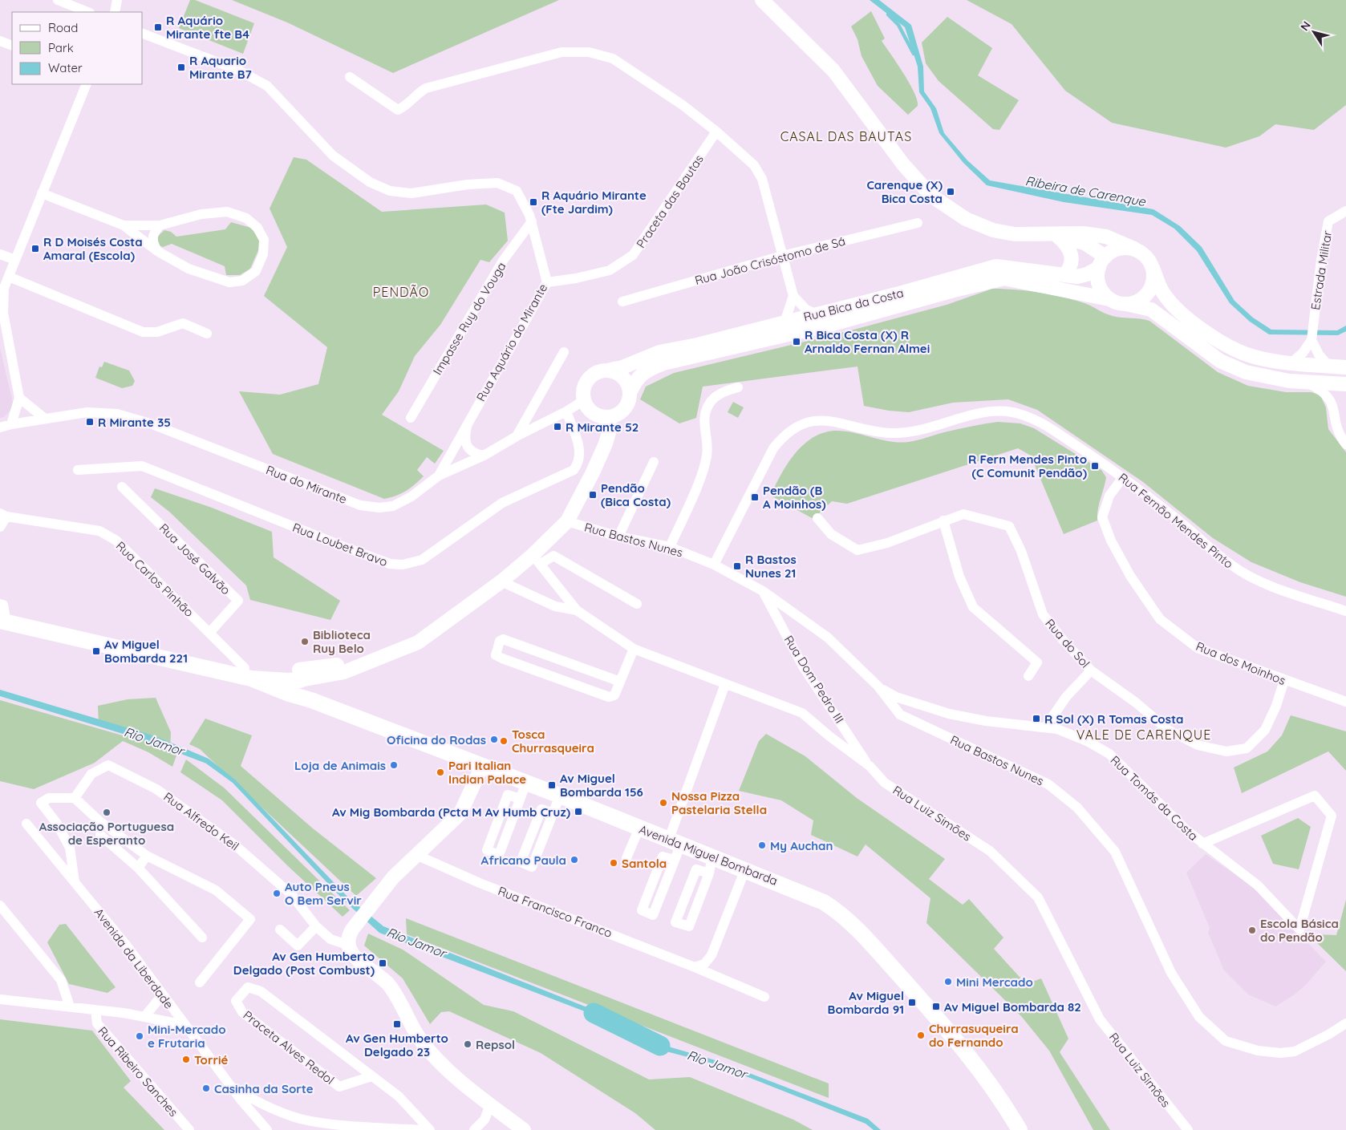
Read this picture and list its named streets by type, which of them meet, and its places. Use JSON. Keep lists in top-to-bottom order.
{
  "streets": {
    "main road": ["Avenida Miguel Bombarda"],
    "street": [
      "Praceta das Bautas",
      "Rua João Crisóstomo de Sá",
      "Estrada Militar",
      "Rua Bica da Costa",
      "Impasse Ruy do Vouga",
      "Rua Aquário do Mirante",
      "Rua do Mirante",
      "Rua Fernão Mendes Pinto",
      "Rua Bastos Nunes",
      "Rua Loubet Bravo",
      "Rua José Galvão",
      "Rua Carlos Pinhão",
      "Rua do Sol",
      "Rua dos Moinhos",
      "Rua Dom Pedro III",
      "Rua Tomás da Costa",
      "Rua Luiz Simões",
      "Rua Alfredo Keil",
      "Rua Francisco Franco",
      "Avenida da Liberdade",
      "Praceta Alves Redol",
      "Rua Ribeiro Sanches"
    ]
  },
  "crossings": [
    ["Praceta das Bautas", "Rua Aquário do Mirante"],
    ["Rua Bica da Costa", "Rua do Mirante"],
    ["Impasse Ruy do Vouga", "Rua Aquário do Mirante"],
    ["Rua Aquário do Mirante", "Rua do Mirante"],
    ["Rua do Mirante", "Rua Loubet Bravo"],
    ["Rua Fernão Mendes Pinto", "Rua Bastos Nunes"],
    ["Rua Fernão Mendes Pinto", "Rua dos Moinhos"],
    ["Rua Bastos Nunes", "Rua Dom Pedro III"],
    ["Rua Bastos Nunes", "Rua Tomás da Costa"],
    ["Rua José Galvão", "Rua Carlos Pinhão"],
    ["Rua Carlos Pinhão", "Avenida Miguel Bombarda"],
    ["Rua do Sol", "Rua dos Moinhos"],
    ["Rua Dom Pedro III", "Rua Luiz Simões"]
  ],
  "districts": ["CASAL DAS BAUTAS", "PENDÃO", "VALE DE CARENQUE"],
  "water": ["Ribeira de Carenque", "Rio Jamor"],
  "places": {
    "transit": [
      "R Aquário Mirante fte B4",
      "R Aquario Mirante B7",
      "Carenque (X) Bica Costa",
      "R Aquário Mirante (Fte Jardim)",
      "R D Moisés Costa Amaral (Escola)",
      "R Bica Costa (X) R Arnaldo Fernan Almei",
      "R Mirante 35",
      "R Mirante 52",
      "R Fern Mendes Pinto (C Comunit Pendão)",
      "Pendão (Bica Costa)",
      "Pendão (B A Moinhos)",
      "R Bastos Nunes 21",
      "Av Miguel Bombarda 221",
      "R Sol (X) R Tomas Costa",
      "Av Miguel Bombarda 156",
      "Av Mig Bombarda (Pcta M Av Humb Cruz)",
      "Av Gen Humberto Delgado (Post Combust)",
      "Av Miguel Bombarda 91",
      "Av Miguel Bombarda 82",
      "Av Gen Humberto Delgado 23"
    ],
    "other": [
      "Biblioteca Ruy Belo",
      "Oficina do Rodas",
      "Tosca Churrasqueira",
      "Loja de Animais",
      "Pari Italian Indian Palace",
      "Nossa Pizza Pastelaria Stella",
      "Associação Portuguesa de Esperanto",
      "My Auchan",
      "Africano Paula",
      "Santola",
      "Auto Pneus O Bem Servir",
      "Escola Básica do Pendão",
      "Mini Mercado",
      "Churrasuqueira do Fernando",
      "Mini-Mercado e Frutaria",
      "Repsol",
      "Torrié",
      "Casinha da Sorte"
    ]
  },
  "legend": ["Road", "Park", "Water"],
  "north": "top left"
}
